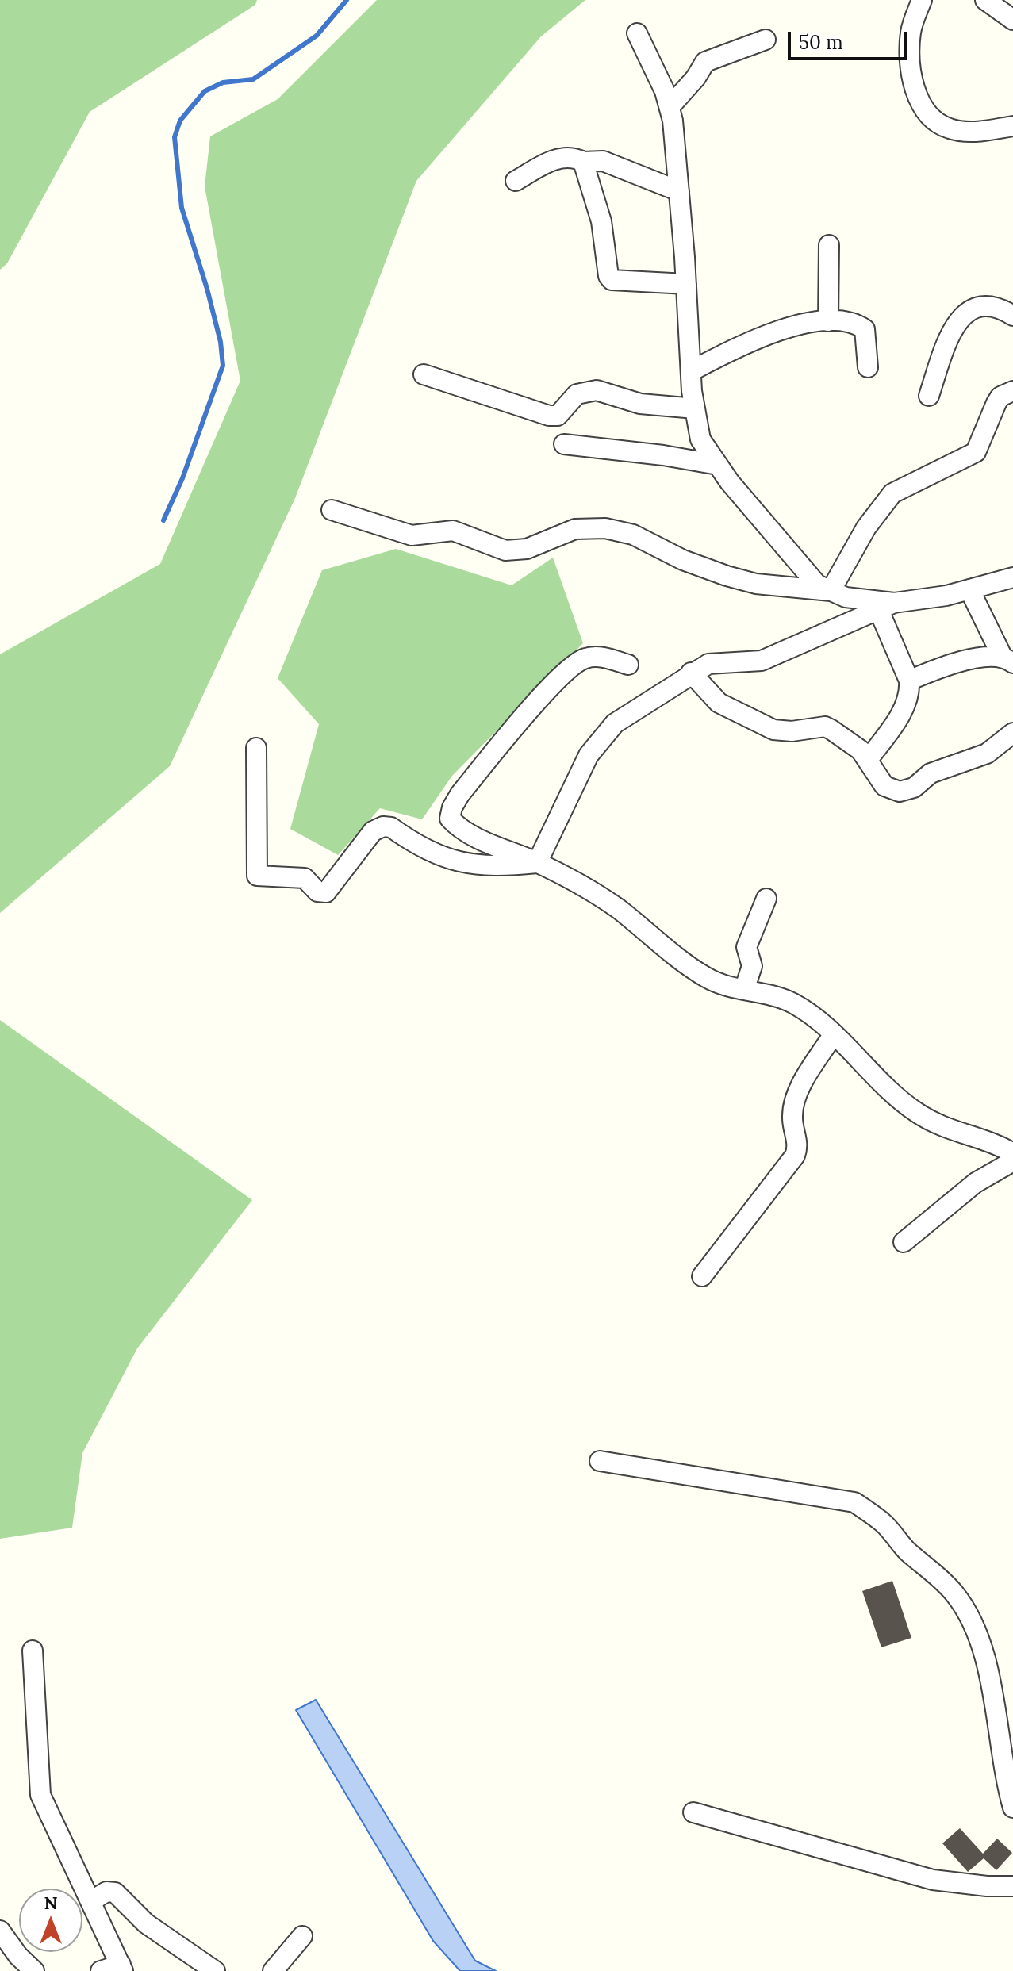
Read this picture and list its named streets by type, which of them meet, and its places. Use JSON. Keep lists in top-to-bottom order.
{
  "scale_bar": "50 m",
  "north": "top"
}
